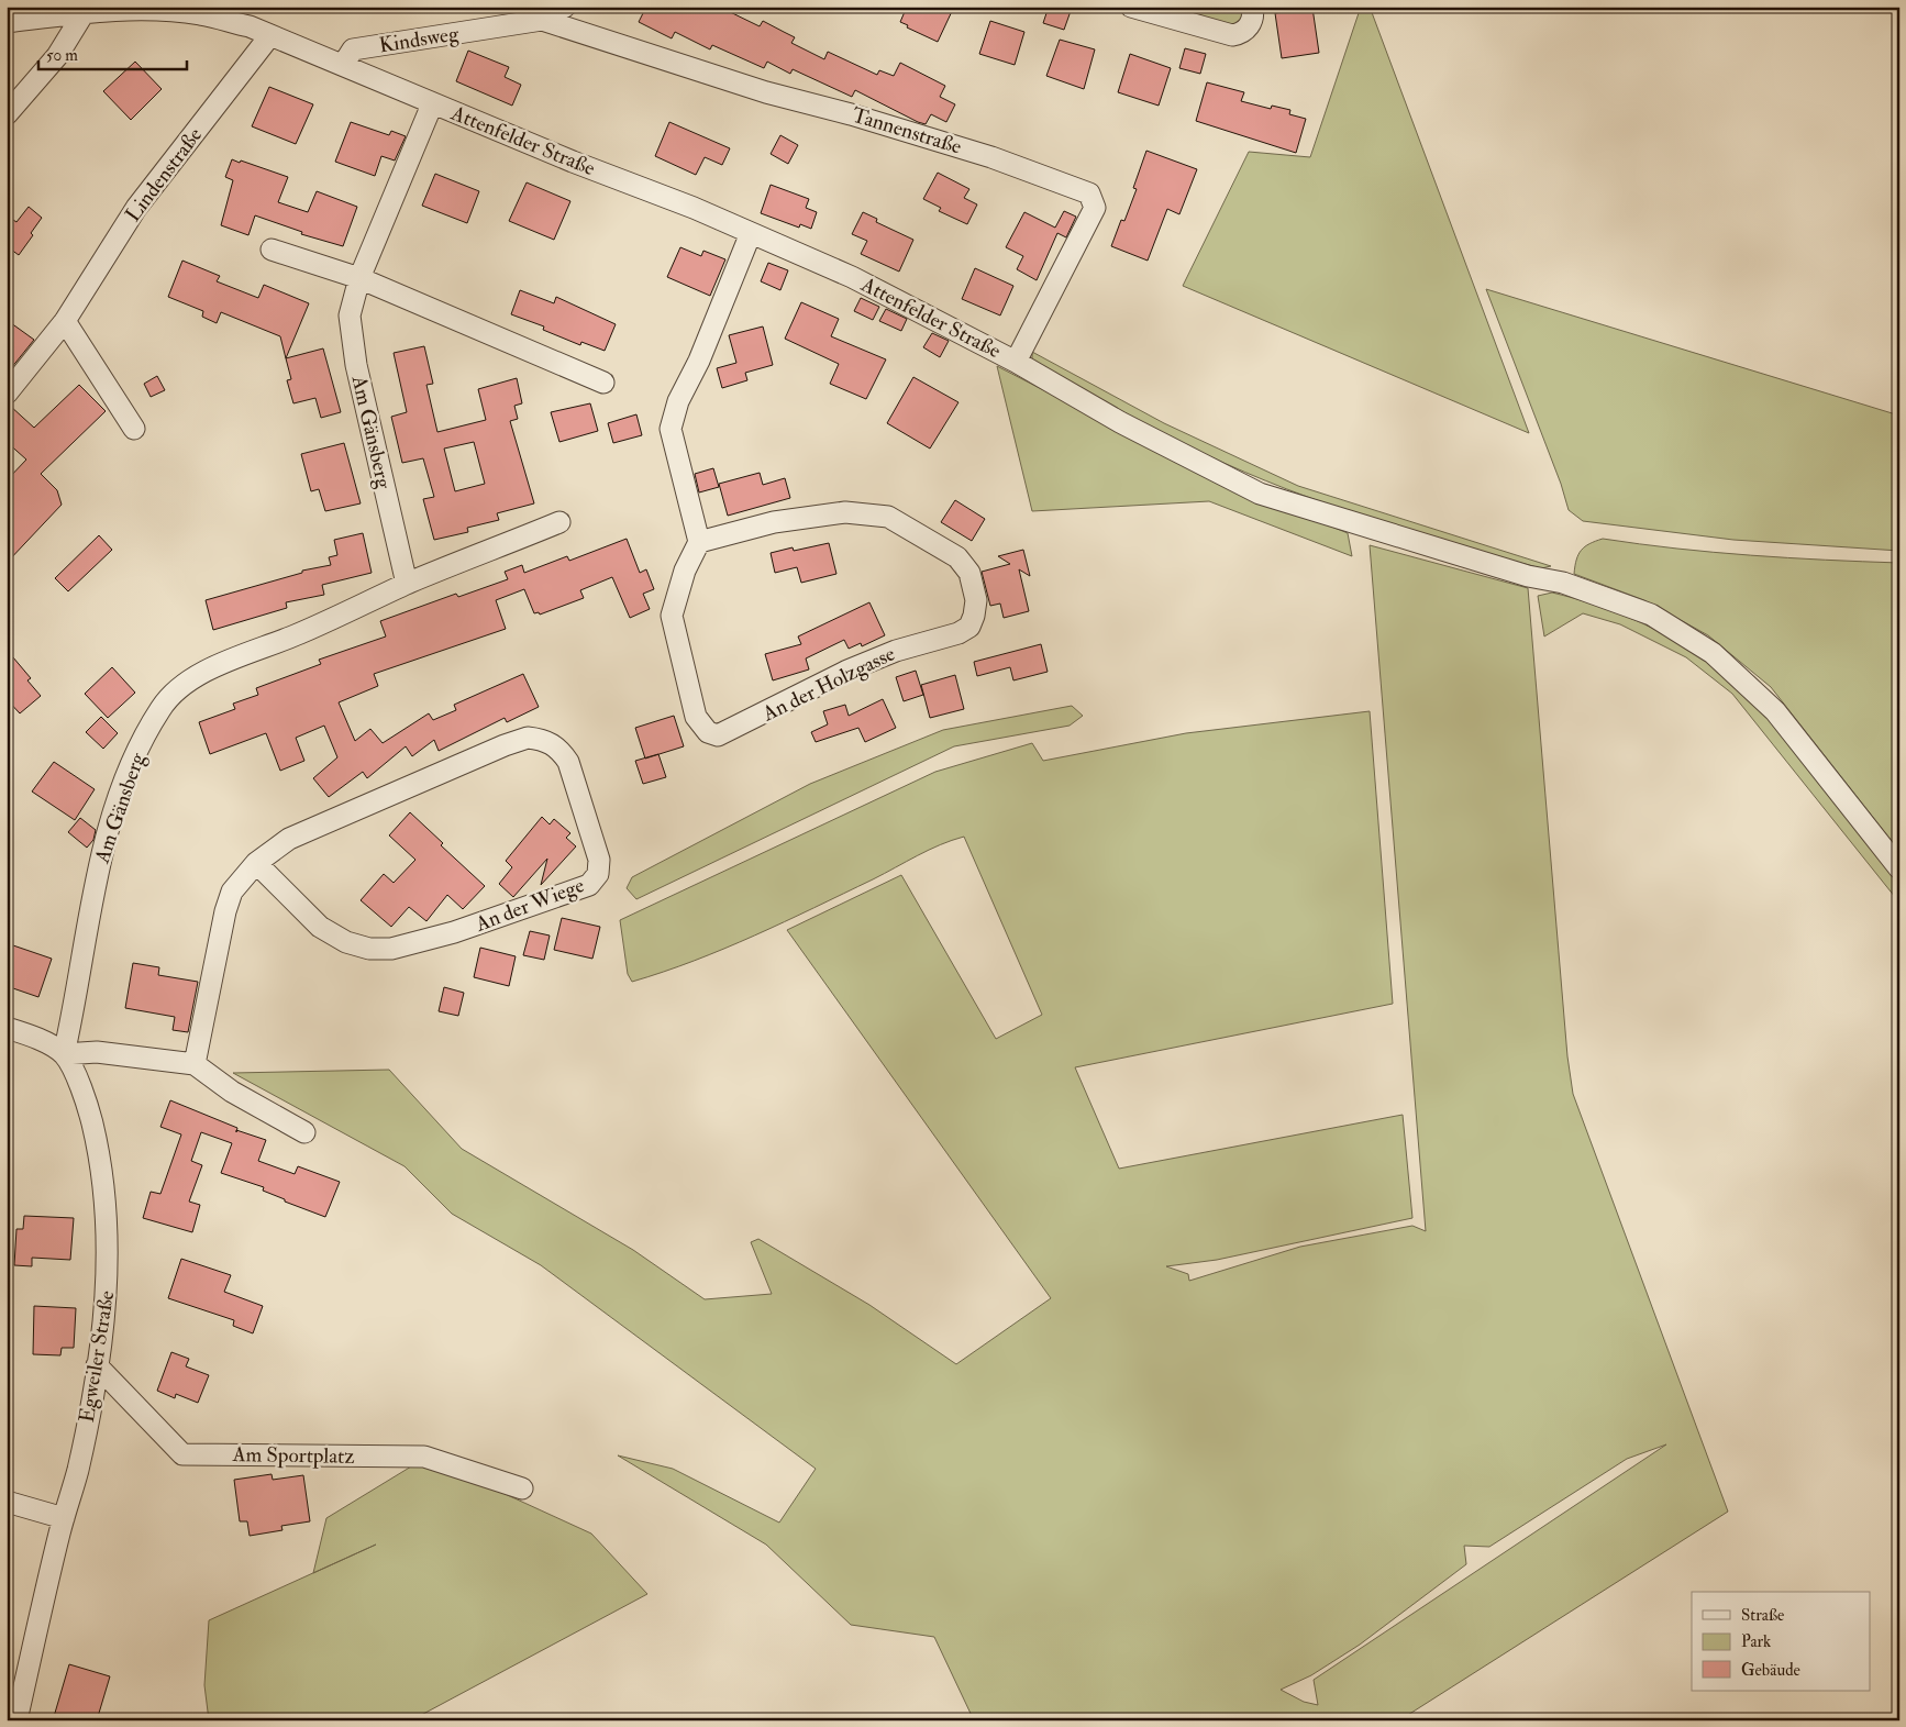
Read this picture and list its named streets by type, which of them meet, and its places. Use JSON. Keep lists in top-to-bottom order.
{
  "streets": {
    "street": [
      "Kindsweg",
      "Tannenstraße",
      "Attenfelder Straße",
      "Lindenstraße",
      "Am Gänsberg",
      "An der Holzgasse",
      "An der Wiege",
      "Egweiler Straße",
      "Am Sportplatz"
    ]
  },
  "crossings": [
    ["Kindsweg", "Tannenstraße"],
    ["Kindsweg", "Attenfelder Straße"],
    ["Tannenstraße", "Attenfelder Straße"],
    ["Attenfelder Straße", "Lindenstraße"],
    ["Attenfelder Straße", "Am Gänsberg"],
    ["Am Gänsberg", "Egweiler Straße"],
    ["Egweiler Straße", "Am Sportplatz"]
  ],
  "legend": ["Straße", "Park", "Gebäude"],
  "scale_bar": "50 m"
}
